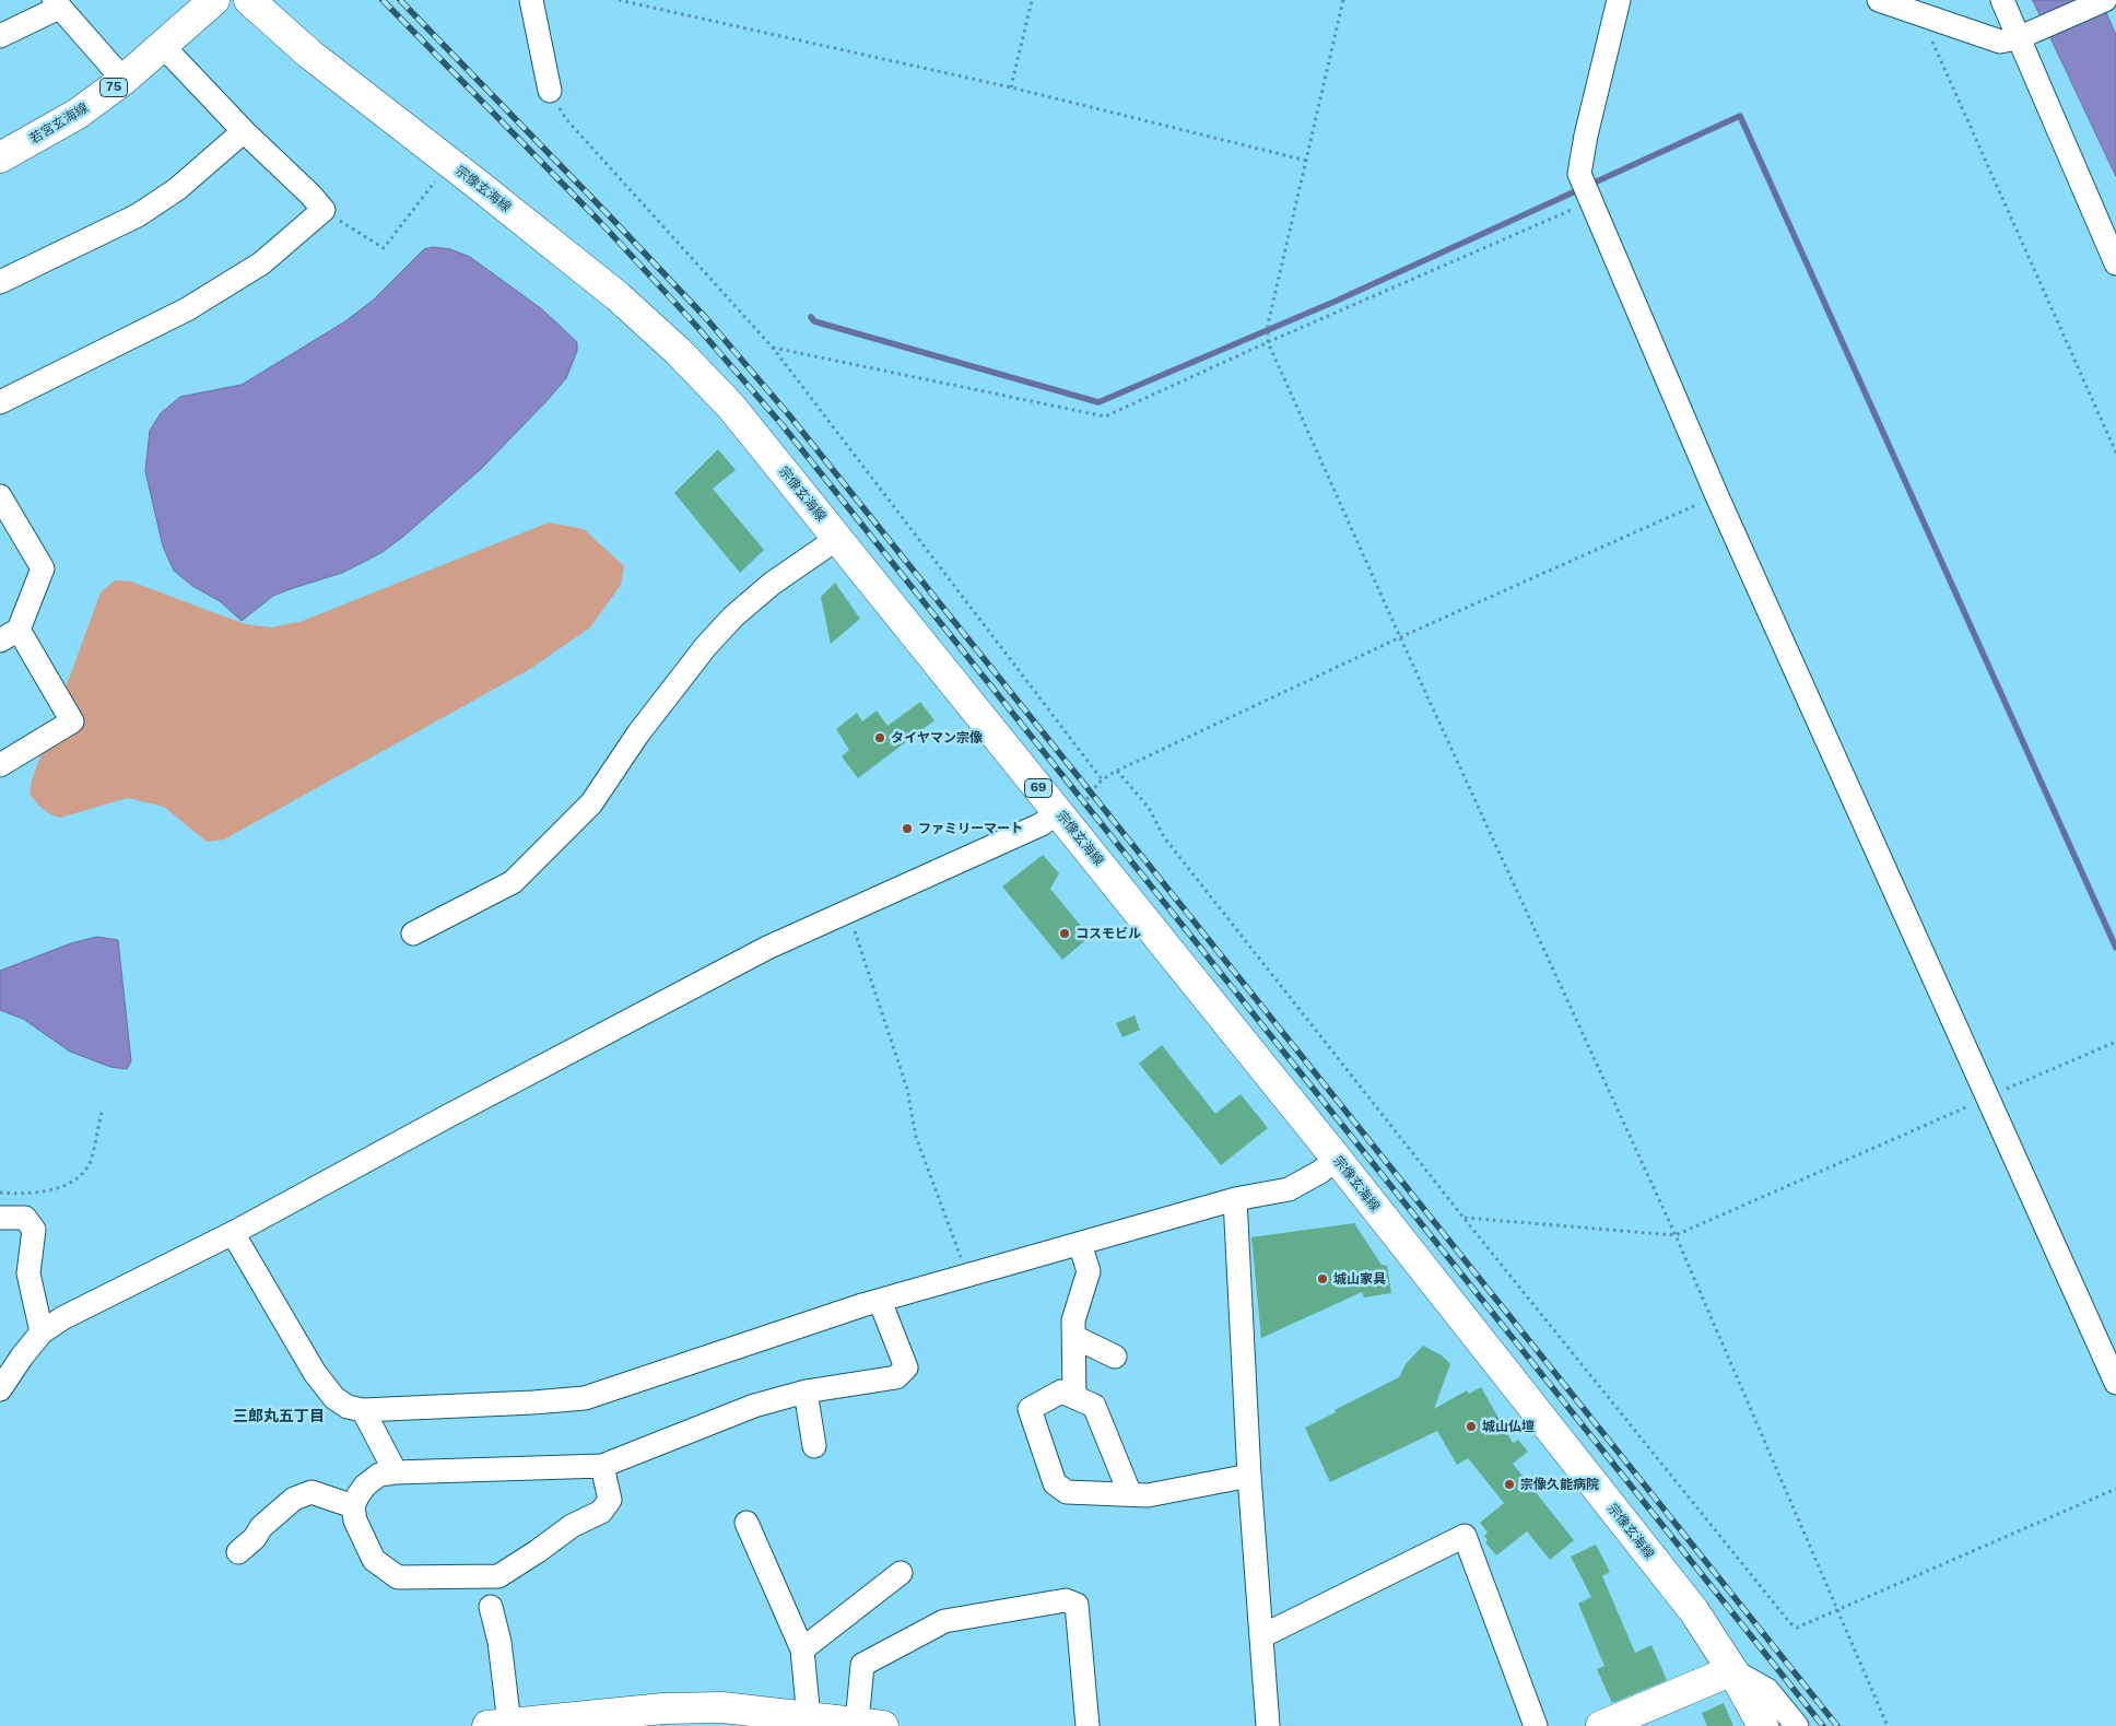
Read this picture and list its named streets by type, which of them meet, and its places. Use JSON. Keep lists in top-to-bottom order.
{
  "streets": {
    "main road": [
      "75",
      "若宮玄海線",
      "宗像玄海線",
      "69"
    ]
  },
  "districts": ["三郎丸五丁目"],
  "places": [
    "タイヤマン宗像",
    "ファミリーマート",
    "コスモビル",
    "城山家具",
    "城山仏壇",
    "宗像久能病院"
  ]
}
